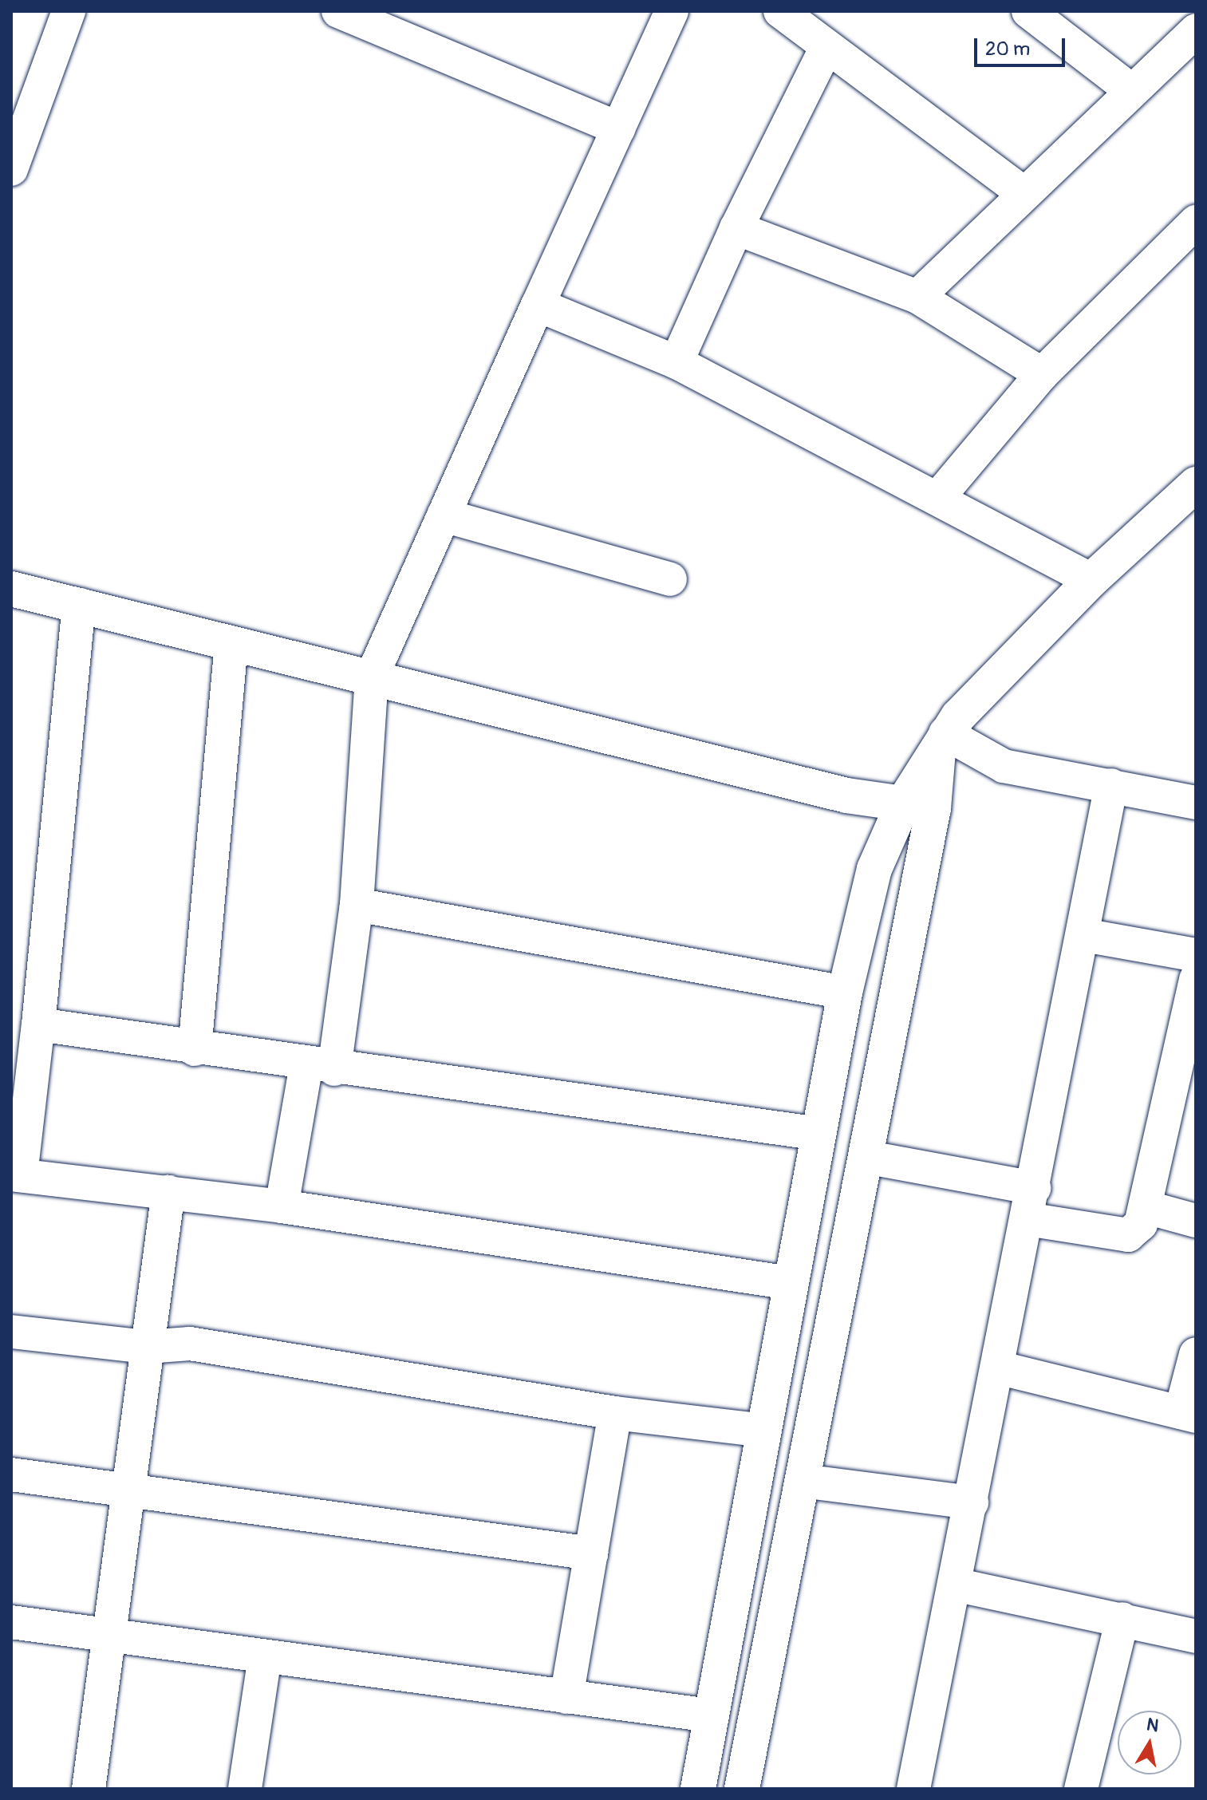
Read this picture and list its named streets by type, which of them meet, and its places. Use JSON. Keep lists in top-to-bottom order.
{
  "scale_bar": "20 m",
  "north": "top"
}
